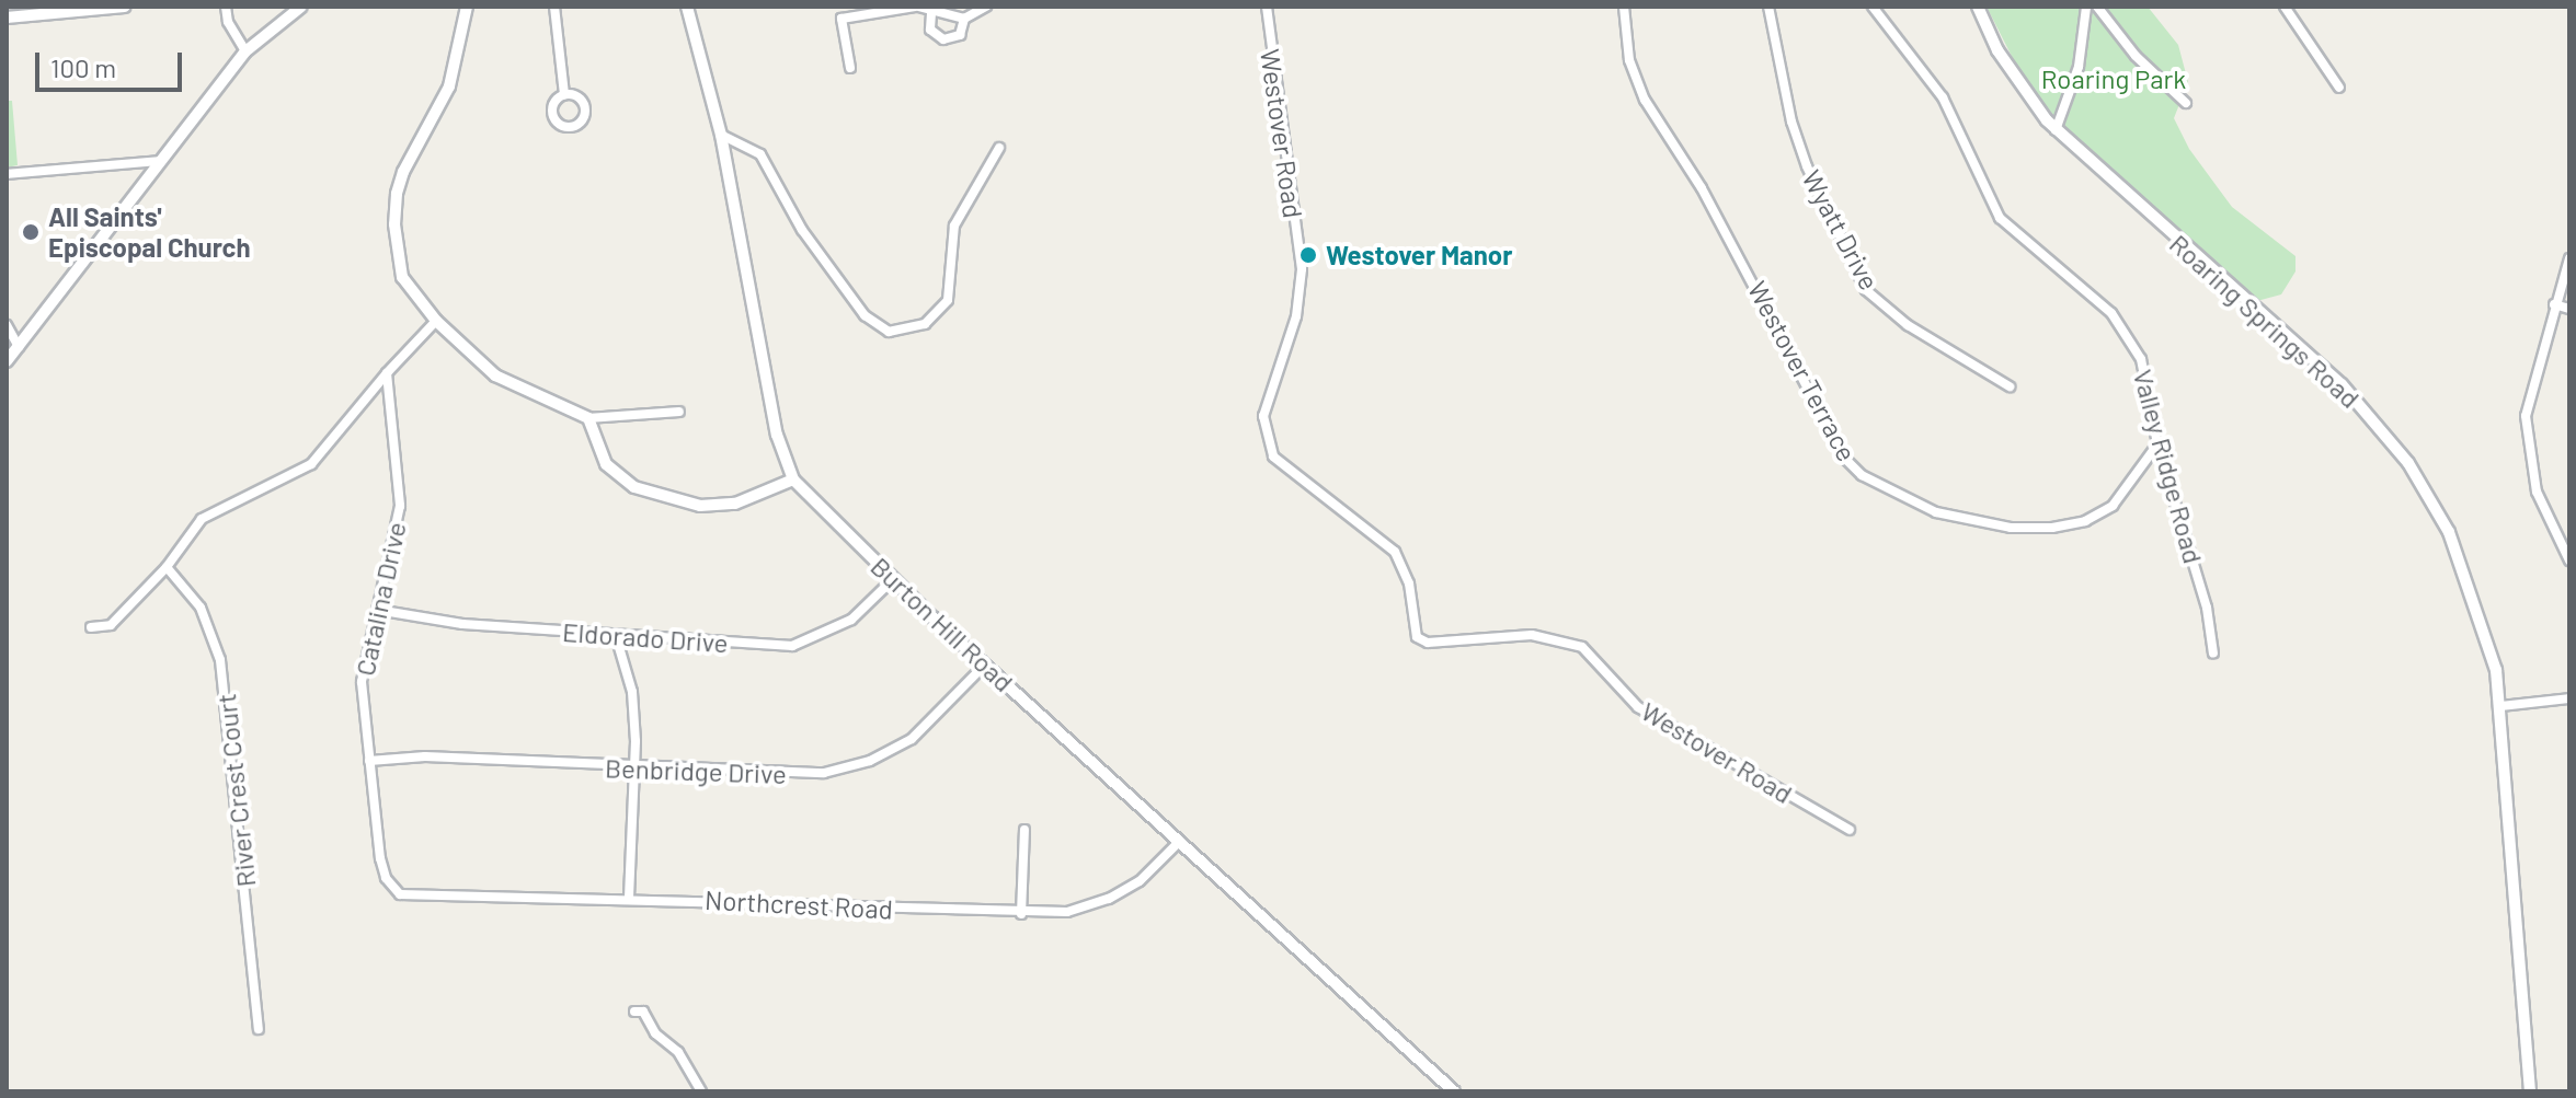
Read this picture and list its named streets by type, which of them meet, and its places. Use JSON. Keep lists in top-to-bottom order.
{
  "streets": {
    "street": [
      "Westover Road",
      "Wyatt Drive",
      "Roaring Springs Road",
      "Westover Terrace",
      "Valley Ridge Road",
      "Catalina Drive",
      "Burton Hill Road",
      "Eldorado Drive",
      "Benbridge Drive",
      "River Crest Court",
      "Northcrest Road"
    ]
  },
  "crossings": [
    ["Westover Terrace", "Valley Ridge Road"],
    ["Catalina Drive", "Eldorado Drive"],
    ["Catalina Drive", "Benbridge Drive"],
    ["Catalina Drive", "Northcrest Road"],
    ["Burton Hill Road", "Eldorado Drive"],
    ["Burton Hill Road", "Benbridge Drive"],
    ["Burton Hill Road", "Northcrest Road"]
  ],
  "parks": ["Roaring Park"],
  "places": ["All Saints' Episcopal Church", "Westover Manor"],
  "scale_bar": "100 m"
}
